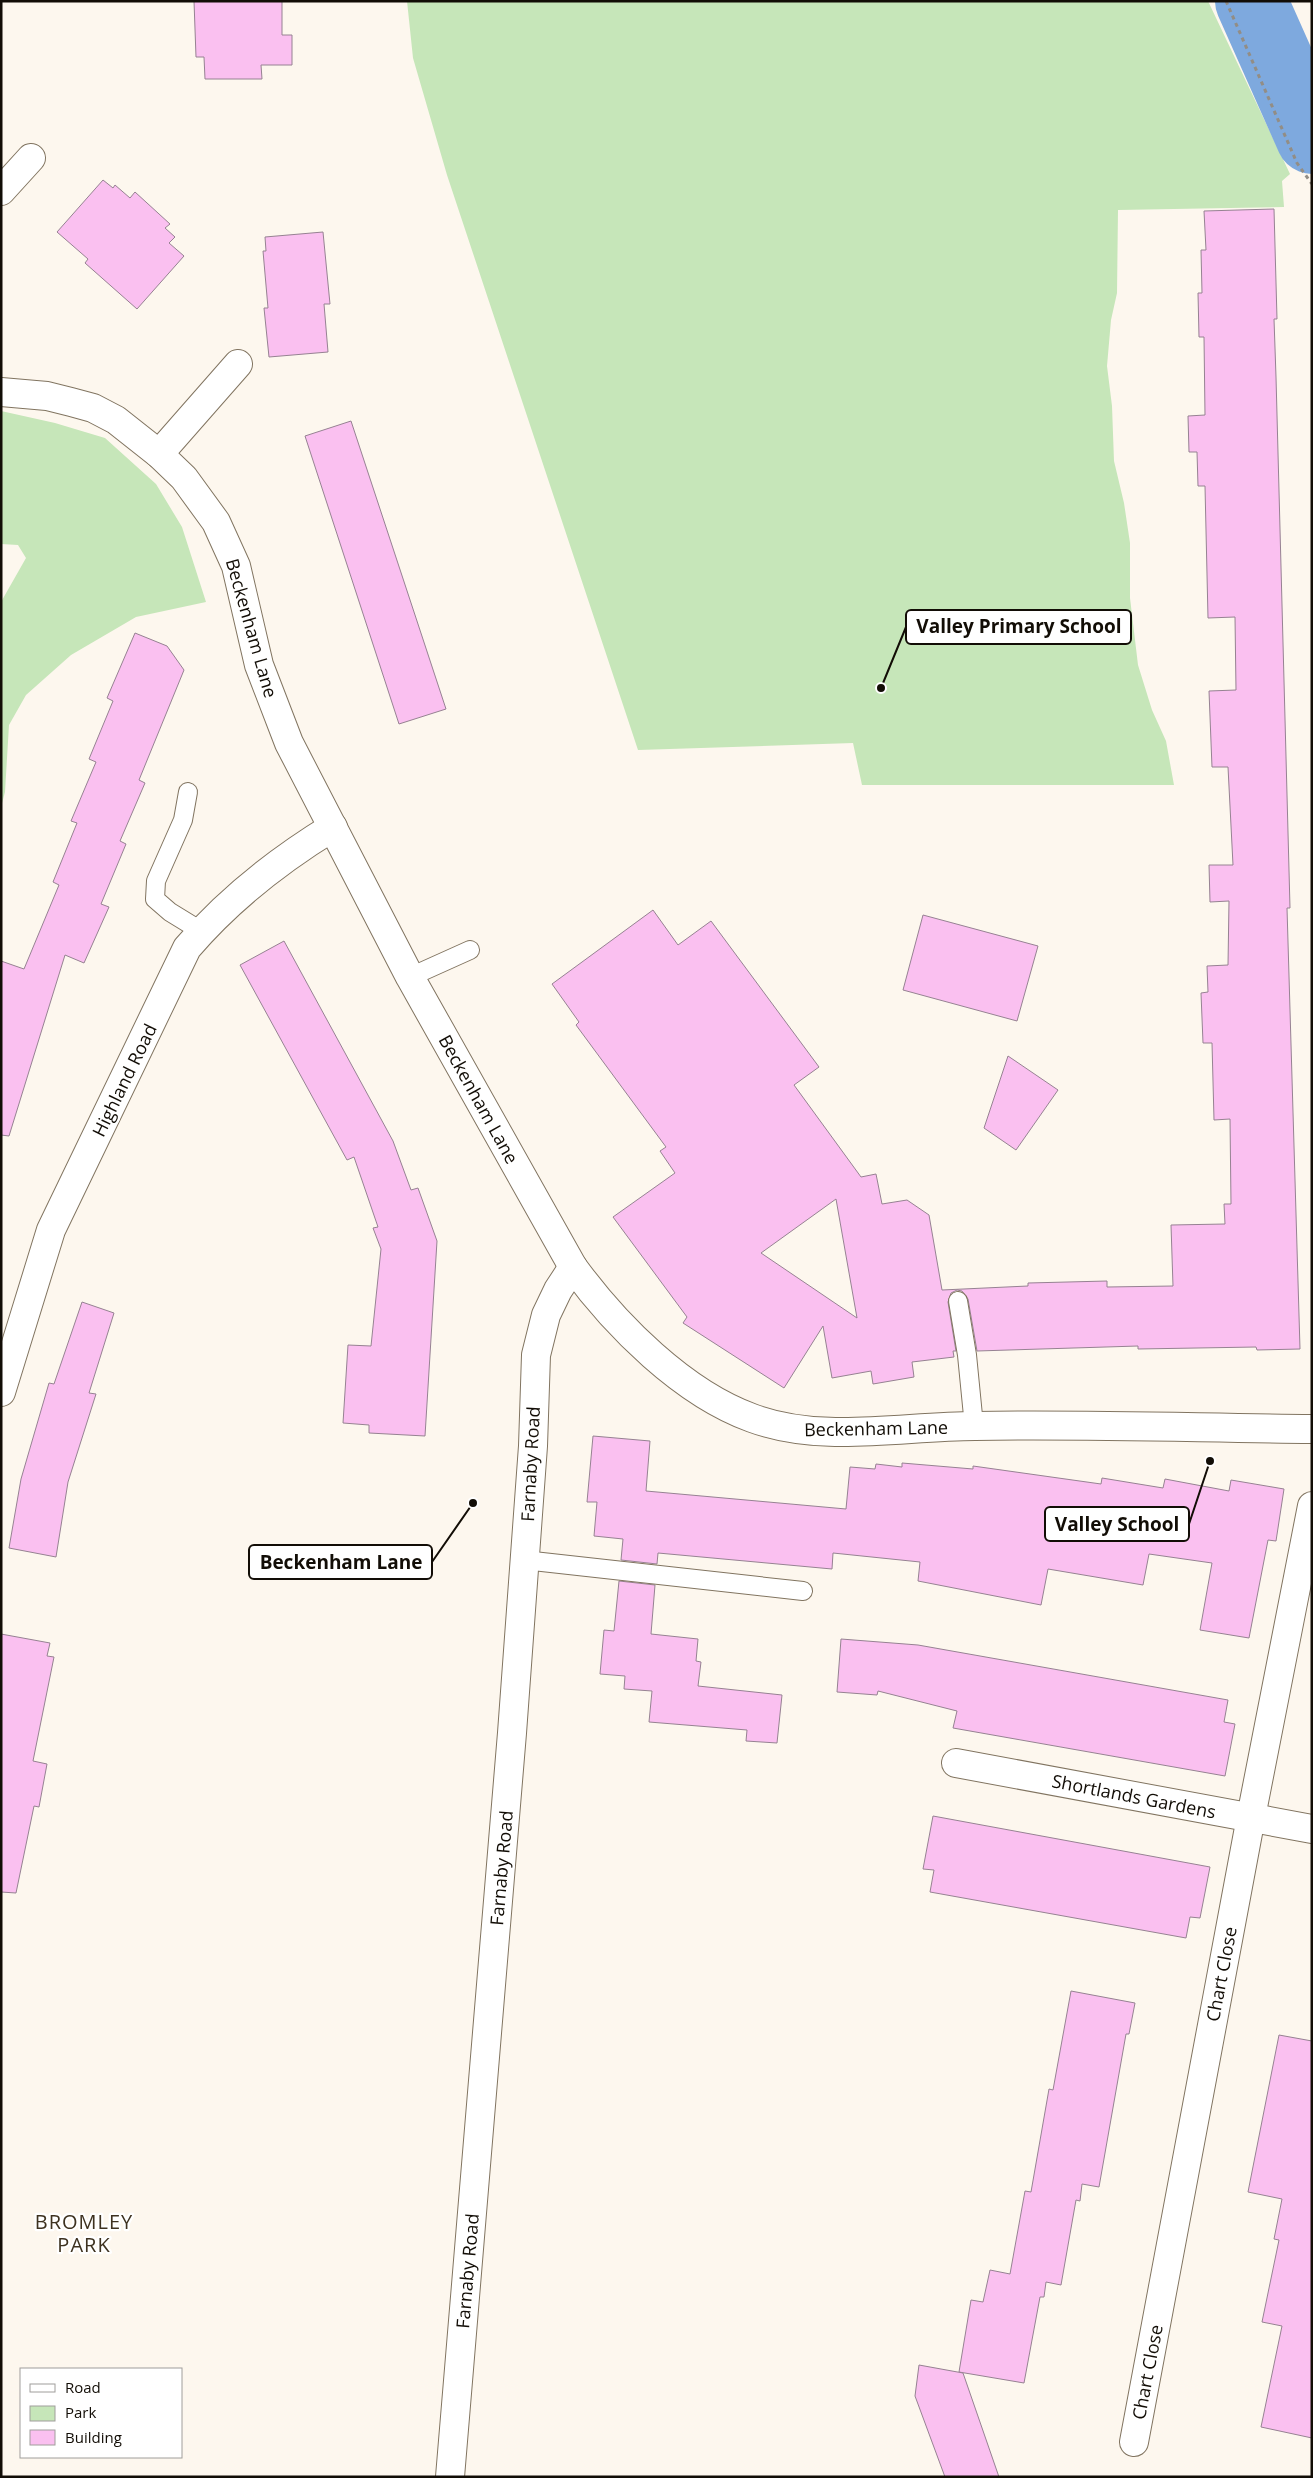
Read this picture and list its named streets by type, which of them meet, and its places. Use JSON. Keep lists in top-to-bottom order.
{
  "streets": {
    "street": [
      "Beckenham Lane",
      "Highland Road",
      "Farnaby Road",
      "Shortlands Gardens",
      "Chart Close"
    ]
  },
  "crossings": [
    ["Beckenham Lane", "Highland Road"],
    ["Beckenham Lane", "Farnaby Road"],
    ["Shortlands Gardens", "Chart Close"]
  ],
  "districts": ["BROMLEY PARK"],
  "places": ["Valley Primary School", "Valley School", "Beckenham Lane"],
  "legend": ["Road", "Park", "Building"]
}
